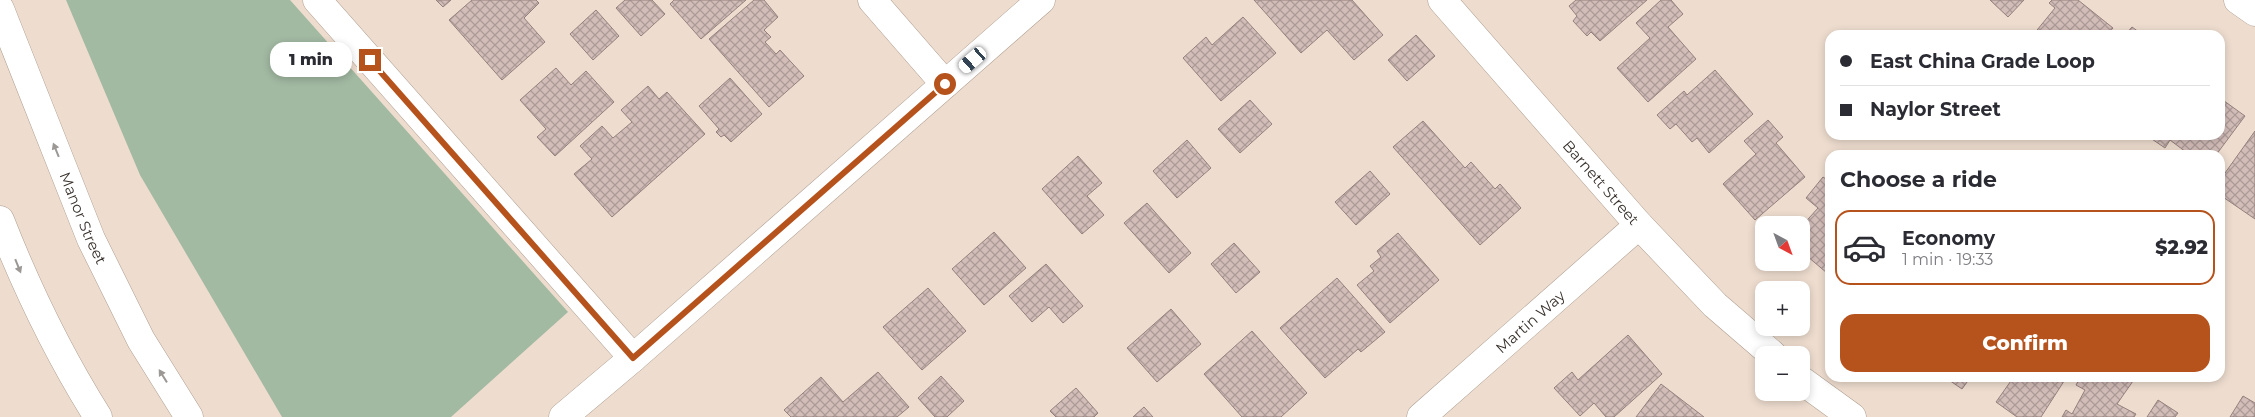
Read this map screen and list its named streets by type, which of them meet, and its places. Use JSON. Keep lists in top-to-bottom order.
{
  "streets": {
    "street": ["Barnett Street", "Manor Street", "Martin Way"]
  },
  "crossings": [
    ["Barnett Street", "Martin Way"]
  ],
  "north": "bottom right",
  "page": {
    "banner": ["East China Grade Loop", "Naylor Street"],
    "bubble": "1 min",
    "heading": "Choose a ride",
    "list": [
      {
        "name": "Economy",
        "note": "1 min · 19:33",
        "value": "$2.92"
      }
    ],
    "map_buttons": ["+", "−"],
    "buttons": "Confirm"
  }
}
